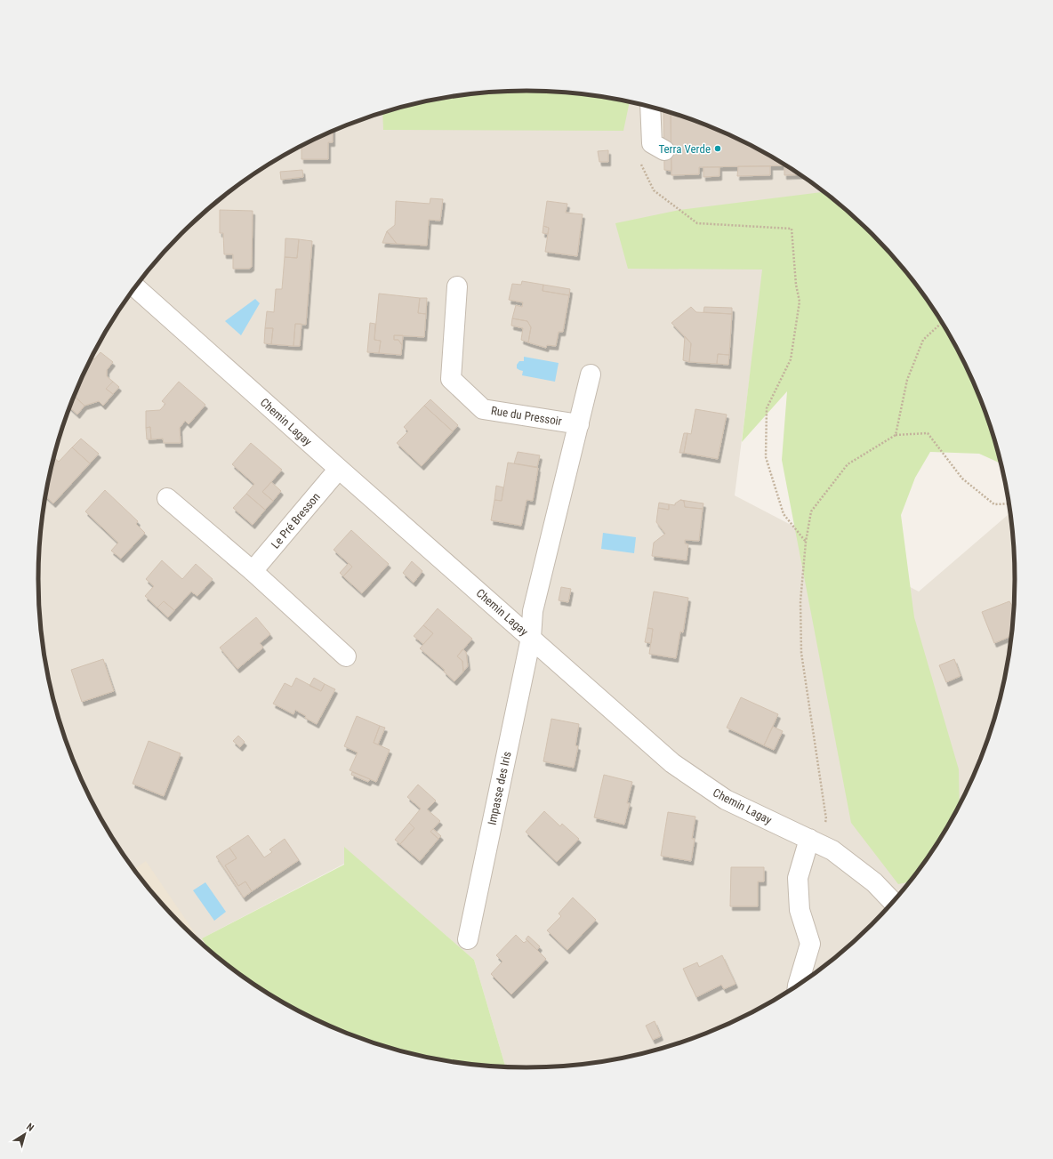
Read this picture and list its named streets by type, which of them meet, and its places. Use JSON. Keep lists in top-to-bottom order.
{
  "streets": {
    "street": [
      "Rue du Pressoir",
      "Chemin Lagay",
      "Le Pré Bresson",
      "Impasse des Iris"
    ]
  },
  "crossings": [
    ["Rue du Pressoir", "Chemin Lagay"],
    ["Rue du Pressoir", "Impasse des Iris"],
    ["Chemin Lagay", "Le Pré Bresson"],
    ["Chemin Lagay", "Impasse des Iris"]
  ],
  "places": ["Terra Verde"],
  "north": "top right"
}
